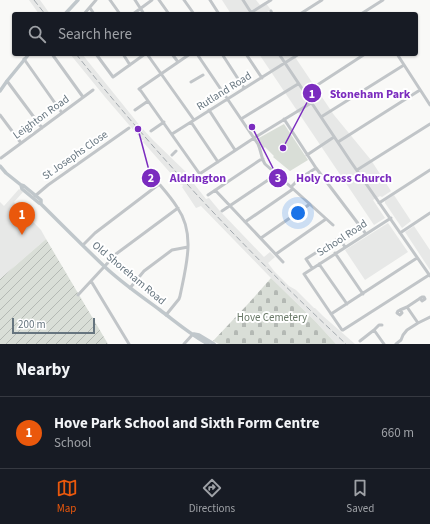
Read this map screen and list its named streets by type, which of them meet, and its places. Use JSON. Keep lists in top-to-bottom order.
{
  "streets": {
    "main road": ["Old Shoreham Road"],
    "street": [
      "Rutland Road",
      "Leighton Road",
      "St Josephs Close",
      "School Road"
    ]
  },
  "crossings": [
    ["St Josephs Close", "Old Shoreham Road"]
  ],
  "parks": ["Hove Cemetery"],
  "places": ["Holy Cross Church", "Aldrington", "Stoneham Park"],
  "scale_bar": "200 m",
  "page": {
    "search": "Search here",
    "pins": "1",
    "scale": "200 m",
    "heading": "Nearby",
    "list": [
      {
        "mark": "1",
        "name": "Hove Park School and Sixth Form Centre",
        "note": "School",
        "value": "660 m"
      }
    ],
    "nav": ["Map", "Directions", "Saved"]
  }
}
